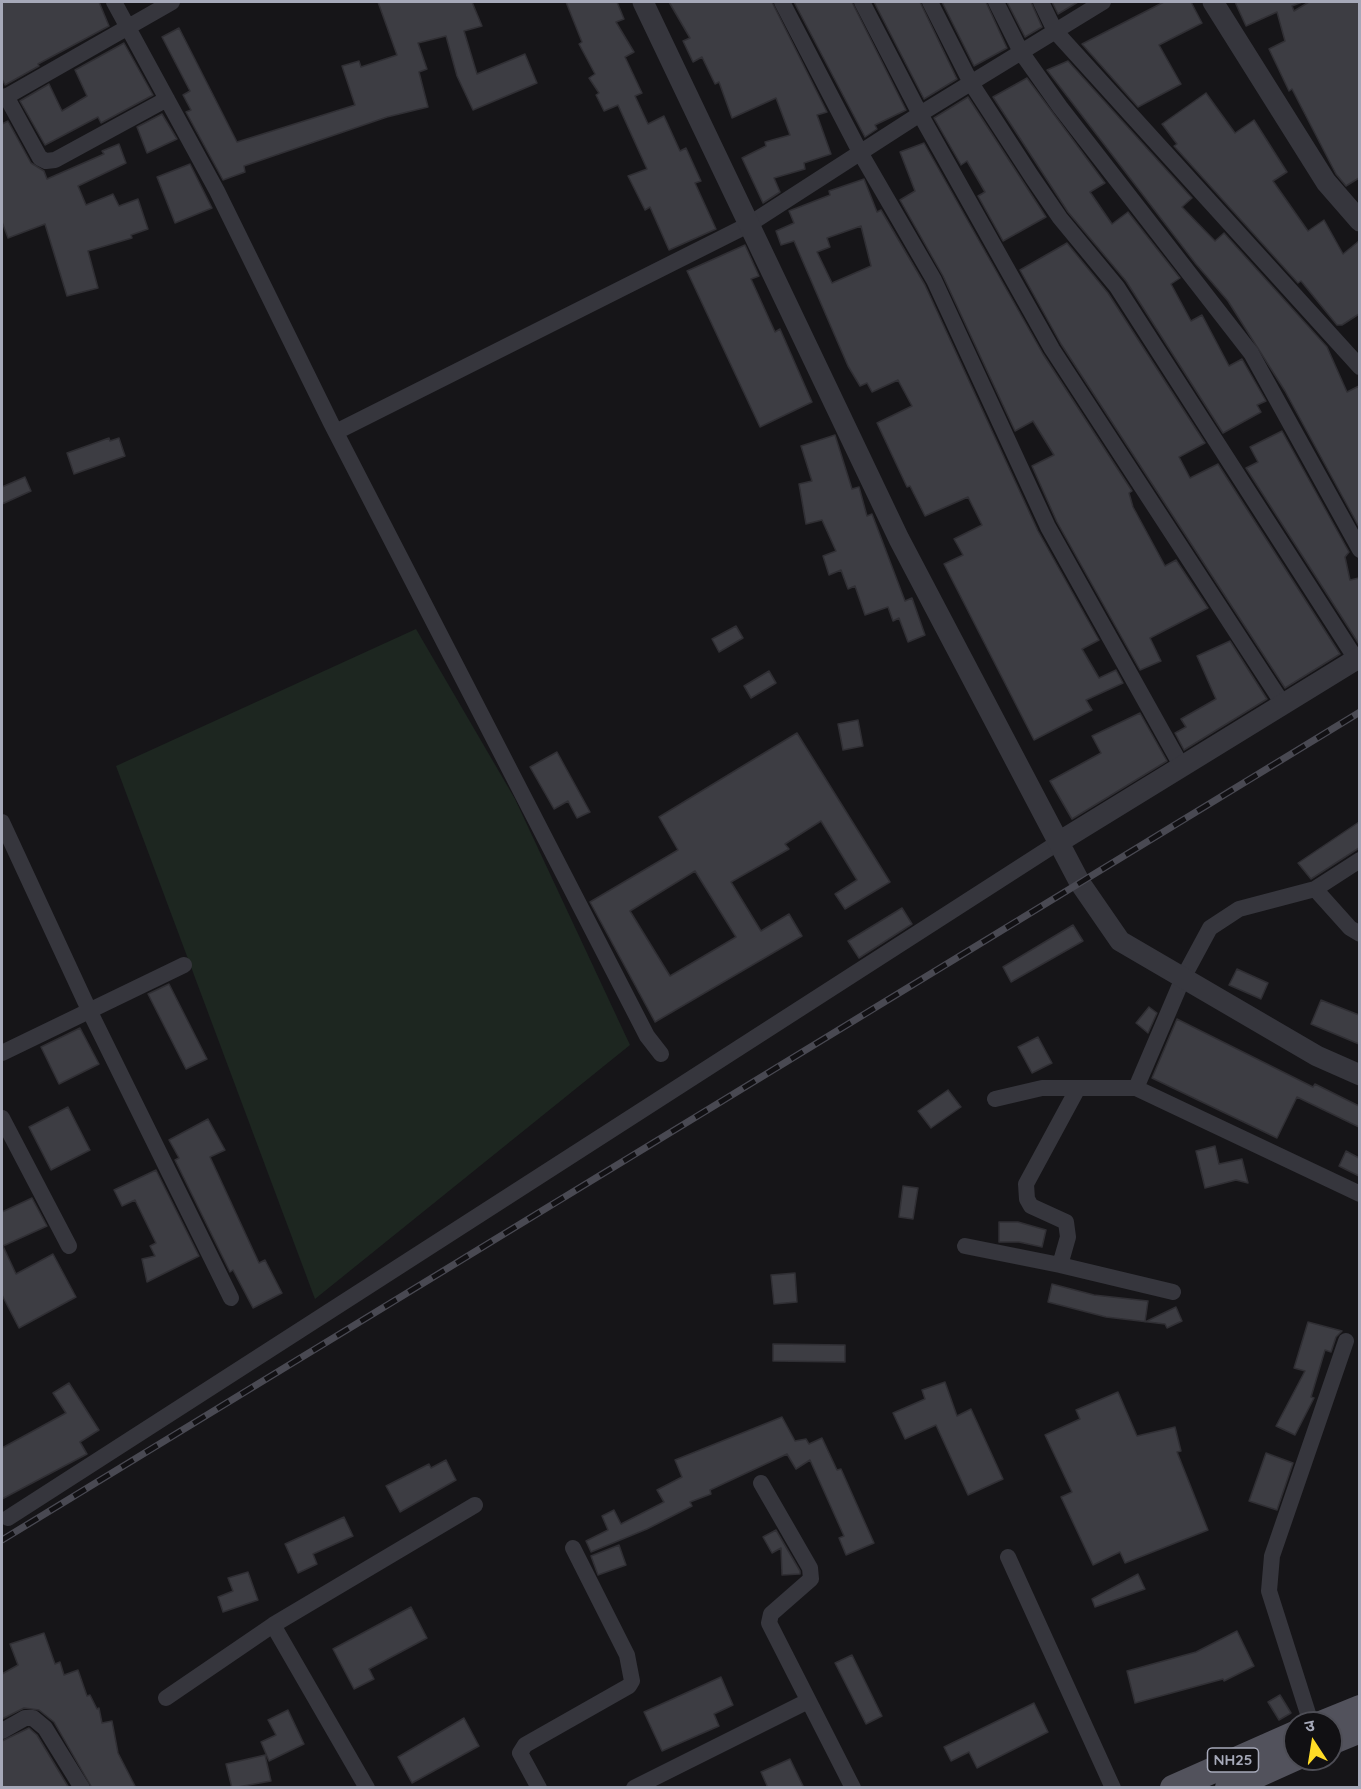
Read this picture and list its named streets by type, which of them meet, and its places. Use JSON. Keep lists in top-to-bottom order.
{
  "streets": {
    "main road": ["NH25"]
  },
  "north": "top"
}
